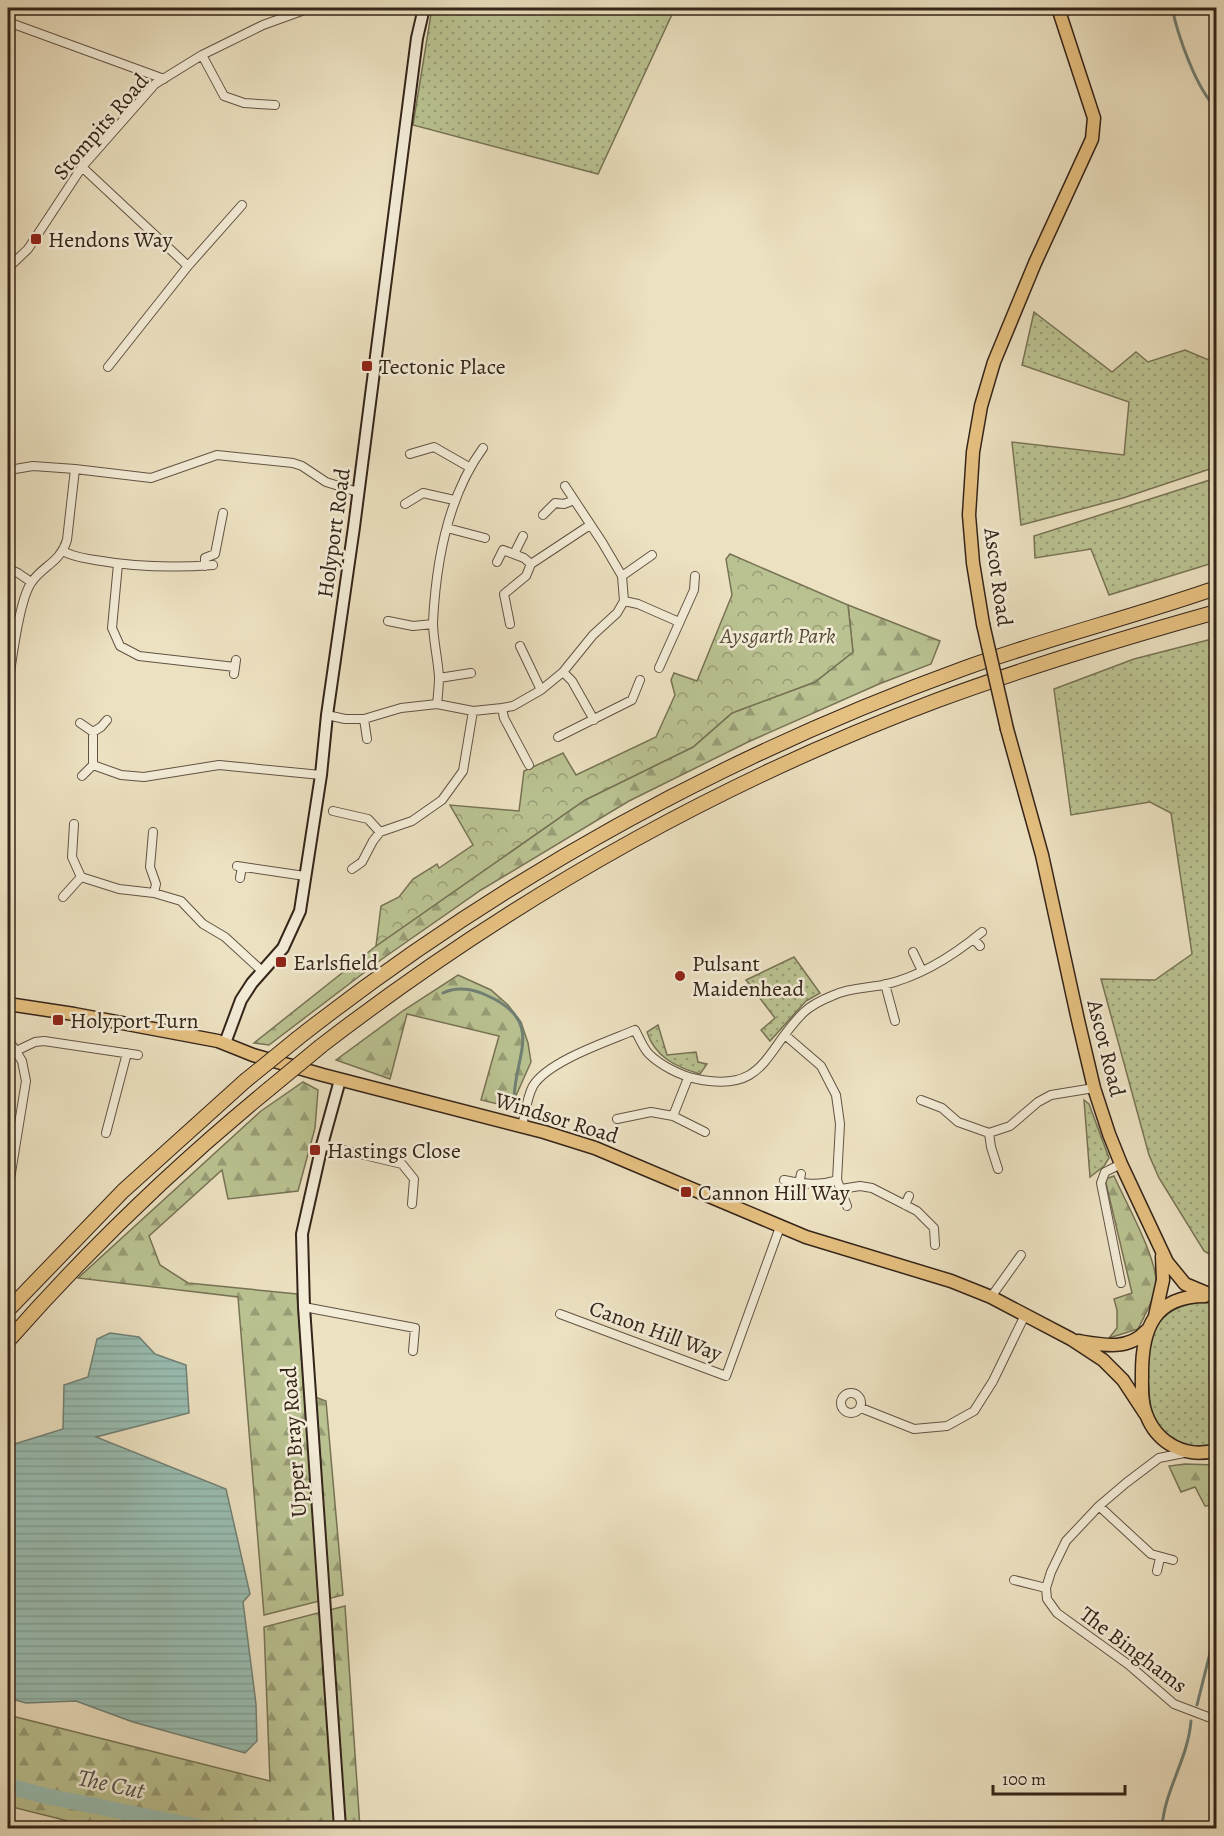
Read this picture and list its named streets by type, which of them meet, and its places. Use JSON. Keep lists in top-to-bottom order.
{
  "streets": {
    "main road": ["Ascot Road", "Windsor Road"],
    "street": [
      "Stompits Road",
      "Holyport Road",
      "Canon Hill Way",
      "Upper Bray Road",
      "The Binghams"
    ]
  },
  "crossings": [
    ["Holyport Road", "Windsor Road"],
    ["Windsor Road", "Canon Hill Way"],
    ["Windsor Road", "Upper Bray Road"]
  ],
  "water": ["The Cut"],
  "parks": ["Aysgarth Park"],
  "places": {
    "transit": [
      "Hendons Way",
      "Tectonic Place",
      "Earlsfield",
      "Holyport Turn",
      "Hastings Close",
      "Cannon Hill Way"
    ],
    "other": ["Pulsant Maidenhead"]
  },
  "scale_bar": "100 m"
}
